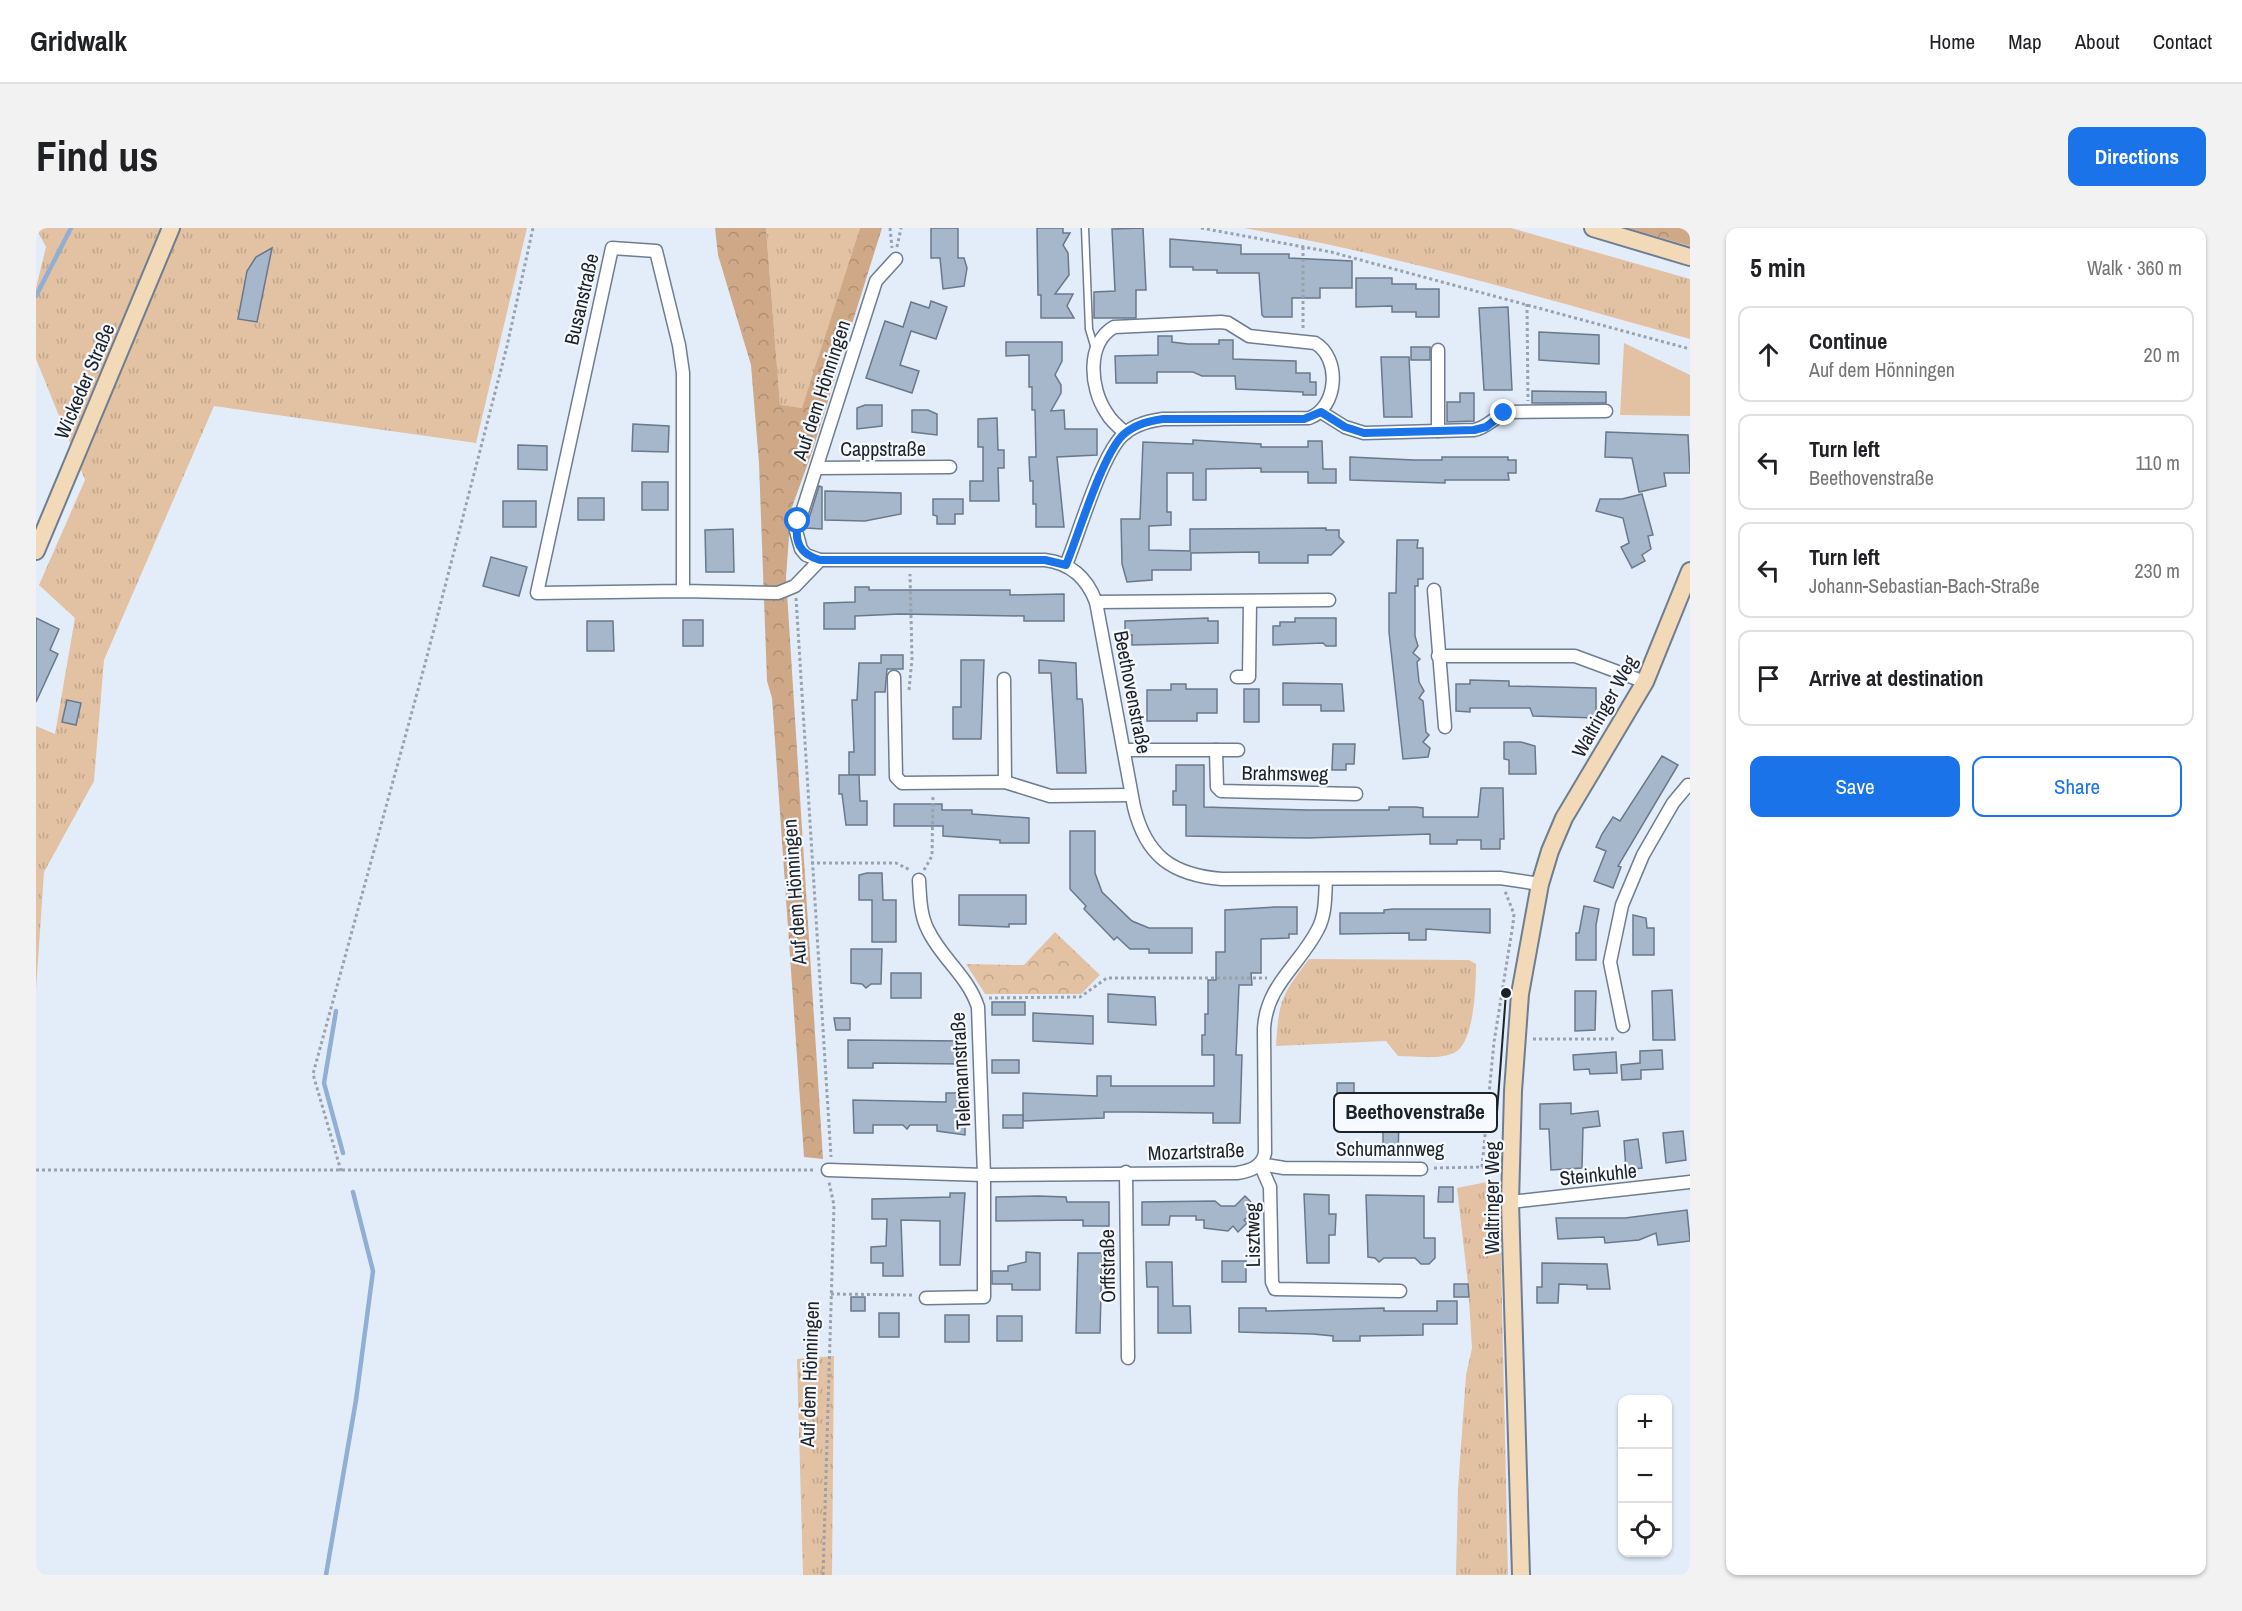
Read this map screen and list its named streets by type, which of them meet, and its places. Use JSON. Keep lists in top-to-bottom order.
{
  "streets": {
    "street": [
      "Busanstraße",
      "Wickeder Straße",
      "Auf dem Hönningen",
      "Cappstraße",
      "Beethovenstraße",
      "Waltringer Weg",
      "Brahmsweg",
      "Telemannstraße",
      "Schumannweg",
      "Mozartstraße",
      "Steinkuhle",
      "Lisztweg",
      "Orffstraße"
    ]
  },
  "crossings": [
    ["Busanstraße", "Auf dem Hönningen"],
    ["Auf dem Hönningen", "Cappstraße"],
    ["Auf dem Hönningen", "Mozartstraße"],
    ["Beethovenstraße", "Waltringer Weg"],
    ["Beethovenstraße", "Brahmsweg"],
    ["Beethovenstraße", "Mozartstraße"],
    ["Waltringer Weg", "Steinkuhle"],
    ["Telemannstraße", "Mozartstraße"],
    ["Schumannweg", "Mozartstraße"],
    ["Schumannweg", "Lisztweg"],
    ["Mozartstraße", "Lisztweg"],
    ["Mozartstraße", "Orffstraße"]
  ],
  "places": ["Beethovenstraße"],
  "page": {
    "header": "Gridwalk",
    "nav": [
      "Home",
      "Map",
      "About",
      "Contact"
    ],
    "buttons": [
      "Directions",
      ["Save", "Share"]
    ],
    "title": "Find us",
    "heading": ["5 min", "Walk · 360 m"],
    "list": [
      ["Continue", "Auf dem Hönningen", "20 m"],
      ["Turn left", "Beethovenstraße", "110 m"],
      ["Turn left", "Johann-Sebastian-Bach-Straße", "230 m"],
      "Arrive at destination"
    ],
    "map_buttons": ["+", "−"]
  }
}
